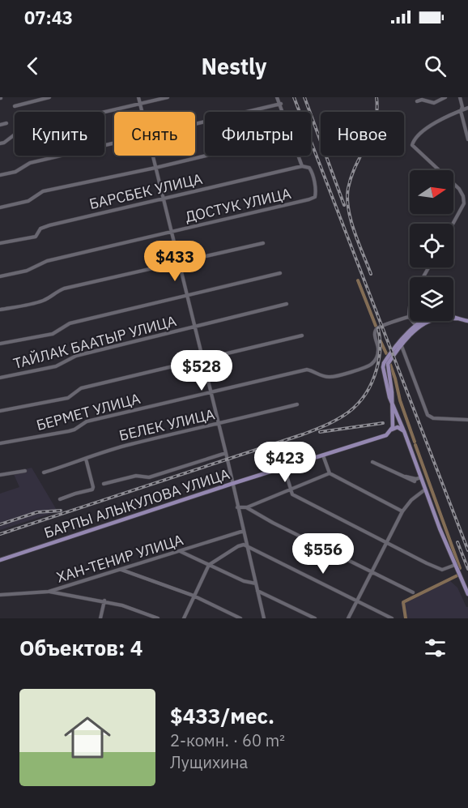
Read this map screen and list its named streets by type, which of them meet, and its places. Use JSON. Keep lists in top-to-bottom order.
{
  "streets": {
    "main road": ["БАРПЫ АЛЫКУЛОВА УЛИЦА"],
    "street": [
      "БАРСБЕК УЛИЦА",
      "ДОСТУК УЛИЦА",
      "ТАЙЛАК БААТЫР УЛИЦА",
      "БЕРМЕТ УЛИЦА",
      "БЕЛЕК УЛИЦА",
      "ХАН-ТЕНИР УЛИЦА"
    ]
  },
  "crossings": [
    ["БАРСБЕК УЛИЦА", "ДОСТУК УЛИЦА"],
    ["БЕРМЕТ УЛИЦА", "БЕЛЕК УЛИЦА"]
  ],
  "north": "right",
  "page": {
    "status": "07:43",
    "header": "Nestly",
    "chip": [
      "Купить",
      "Снять",
      "Фильтры",
      "Новое"
    ],
    "price": [
      "$433",
      "$528",
      "$423",
      "$556"
    ],
    "heading": "Объектов: 4",
    "list": [
      {
        "name": "$433/мес.",
        "note": "2-комн. · 60 m² · Лущихина"
      }
    ]
  }
}
